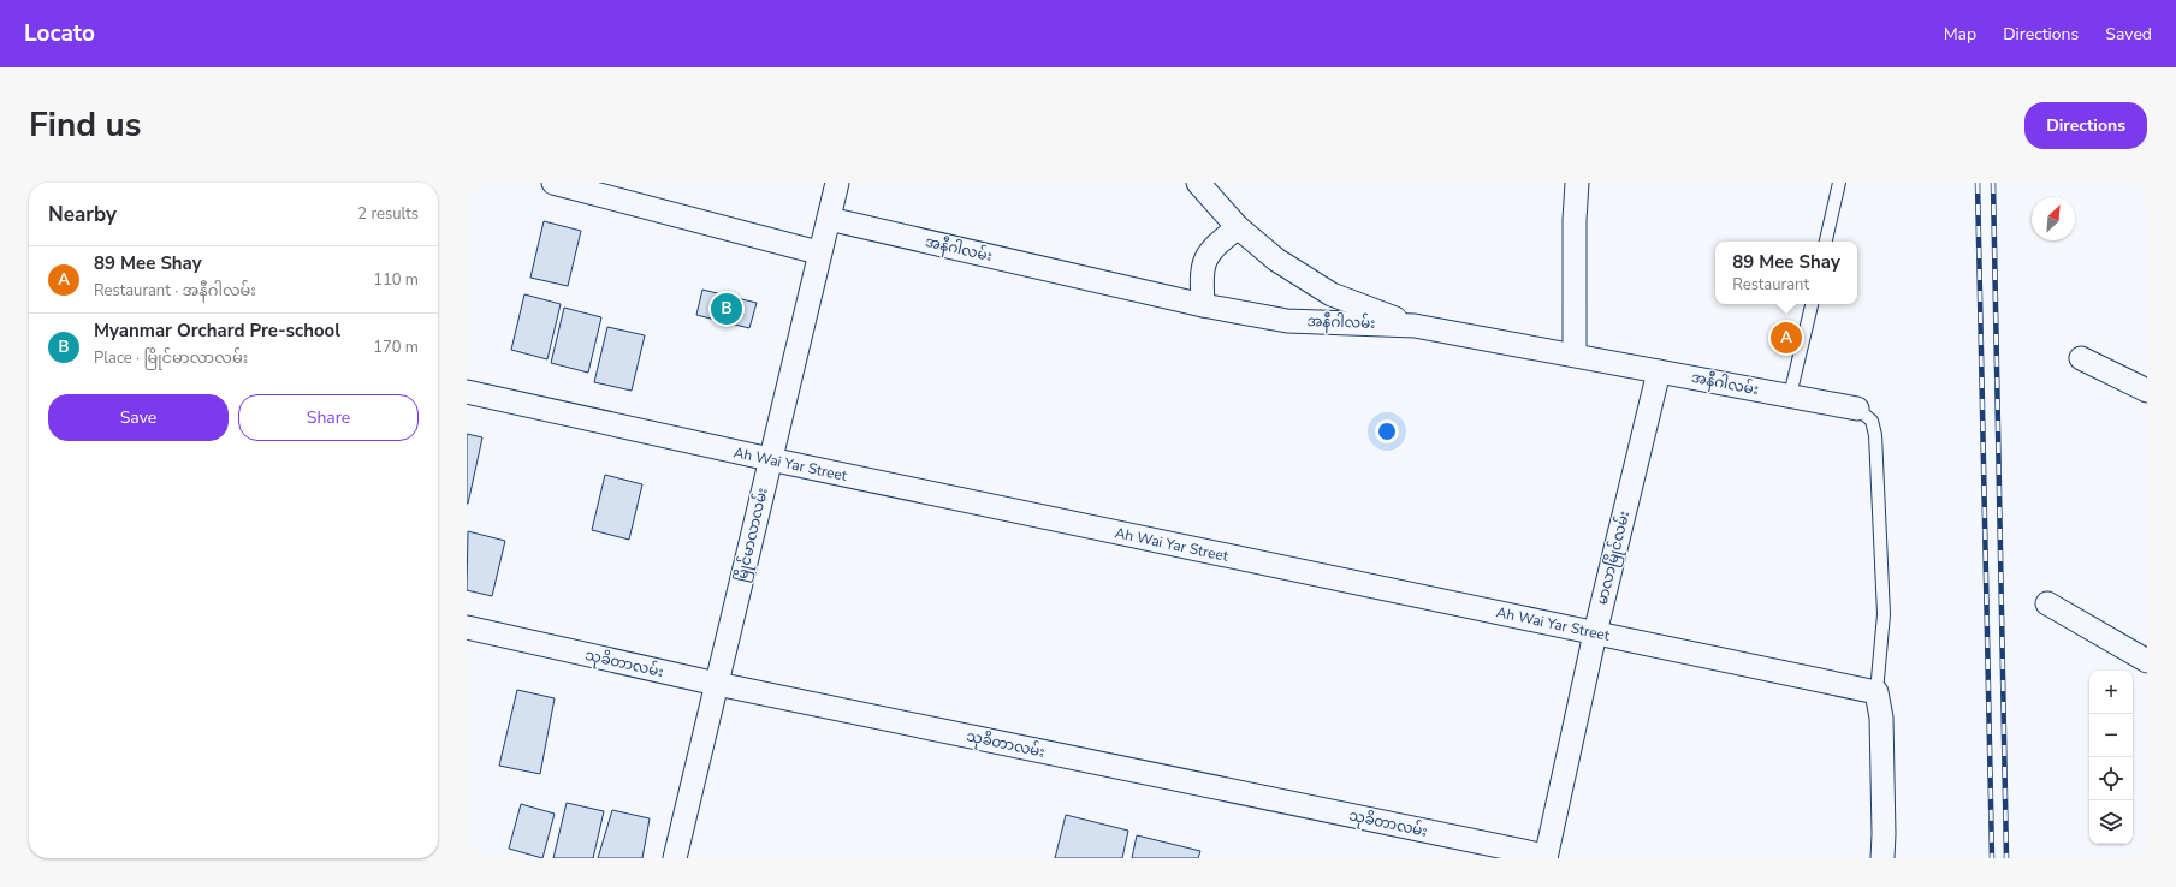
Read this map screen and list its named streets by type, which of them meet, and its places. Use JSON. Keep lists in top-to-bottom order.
{
  "streets": {
    "street": [
      "အနီဂါလမ်း",
      "Ah Wai Yar Street",
      "မြိုင်မာလာလမ်း",
      "မာလာမြိုင်လမ်း",
      "သုခိတာလမ်း"
    ]
  },
  "crossings": [
    ["အနီဂါလမ်း", "မြိုင်မာလာလမ်း"],
    ["အနီဂါလမ်း", "မာလာမြိုင်လမ်း"],
    ["Ah Wai Yar Street", "မြိုင်မာလာလမ်း"],
    ["Ah Wai Yar Street", "မာလာမြိုင်လမ်း"],
    ["မြိုင်မာလာလမ်း", "သုခိတာလမ်း"],
    ["မာလာမြိုင်လမ်း", "သုခိတာလမ်း"]
  ],
  "north": "top right",
  "page": {
    "header": "Locato",
    "nav": ["Map", "Directions", "Saved"],
    "title": "Find us",
    "buttons": [
      "Directions",
      ["Save", "Share"]
    ],
    "heading": ["Nearby", "2 results"],
    "popup": ["89 Mee Shay", "Restaurant"],
    "list": [
      {
        "mark": "A",
        "name": "89 Mee Shay",
        "note": "Restaurant · အနီဂါလမ်း",
        "value": "110 m"
      },
      {
        "mark": "B",
        "name": "Myanmar Orchard Pre-school",
        "note": "Place · မြိုင်မာလာလမ်း",
        "value": "170 m"
      }
    ],
    "pins": ["B", "A"],
    "map_buttons": ["+", "−"]
  }
}
